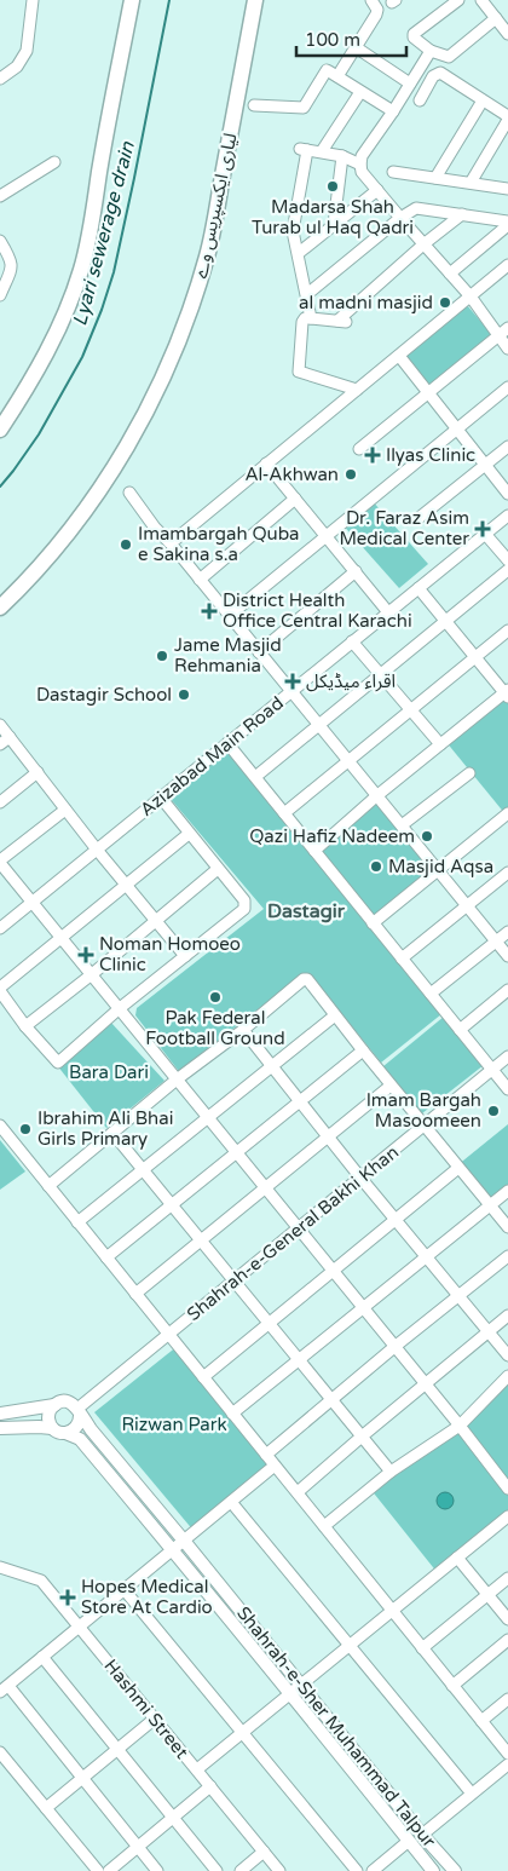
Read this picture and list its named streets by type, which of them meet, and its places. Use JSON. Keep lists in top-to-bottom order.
{
  "streets": {
    "highway": ["لیاری ایکسپریس وے"],
    "main road": ["Shahrah-e-Sher Muhammad Talpur"],
    "street": ["Azizabad Main Road", "Shahrah-e-General Bakhi Khan", "Hashmi Street"]
  },
  "crossings": [
    ["Shahrah-e-General Bakhi Khan", "Shahrah-e-Sher Muhammad Talpur"]
  ],
  "districts": ["Dastagir"],
  "water": ["Lyari sewerage drain"],
  "parks": ["Bara Dari", "Rizwan Park"],
  "places": {
    "other": [
      "Madarsa Shah Turab ul Haq Qadri",
      "al madni masjid",
      "Al-Akhwan",
      "Imambargah Quba e Sakina s.a",
      "Jame Masjid Rehmania",
      "Dastagir School",
      "Qazi Hafiz Nadeem",
      "Masjid Aqsa",
      "Pak Federal Football Ground",
      "Imam Bargah Masoomeen",
      "Ibrahim Ali Bhai Girls Primary"
    ],
    "health": [
      "Ilyas Clinic",
      "Dr. Faraz Asim Medical Center",
      "District Health Office Central Karachi",
      "اقراء میڈیکل",
      "Noman Homoeo Clinic",
      "Hopes Medical Store At Cardio"
    ]
  },
  "scale_bar": "100 m"
}
